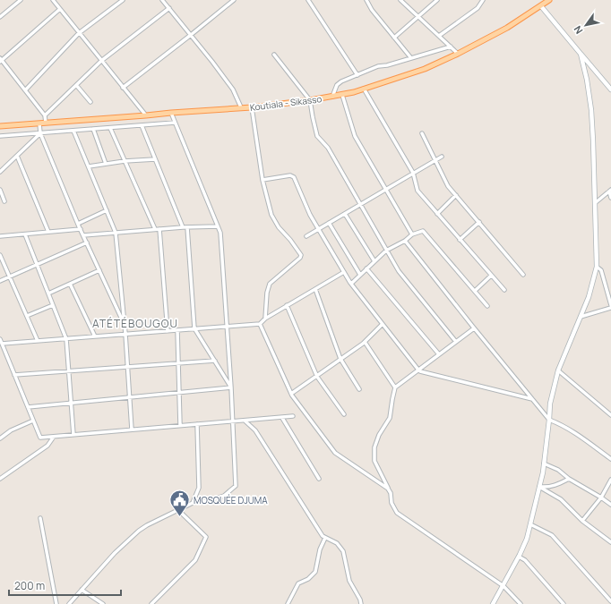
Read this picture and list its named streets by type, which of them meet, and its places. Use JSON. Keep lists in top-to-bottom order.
{
  "streets": {
    "main road": ["Koutiala - Sikasso"]
  },
  "districts": ["ATÉTÉBOUGOU"],
  "places": {
    "public building": ["MOSQUÉE DJUMA"]
  },
  "scale_bar": "200 m",
  "north": "bottom left"
}
